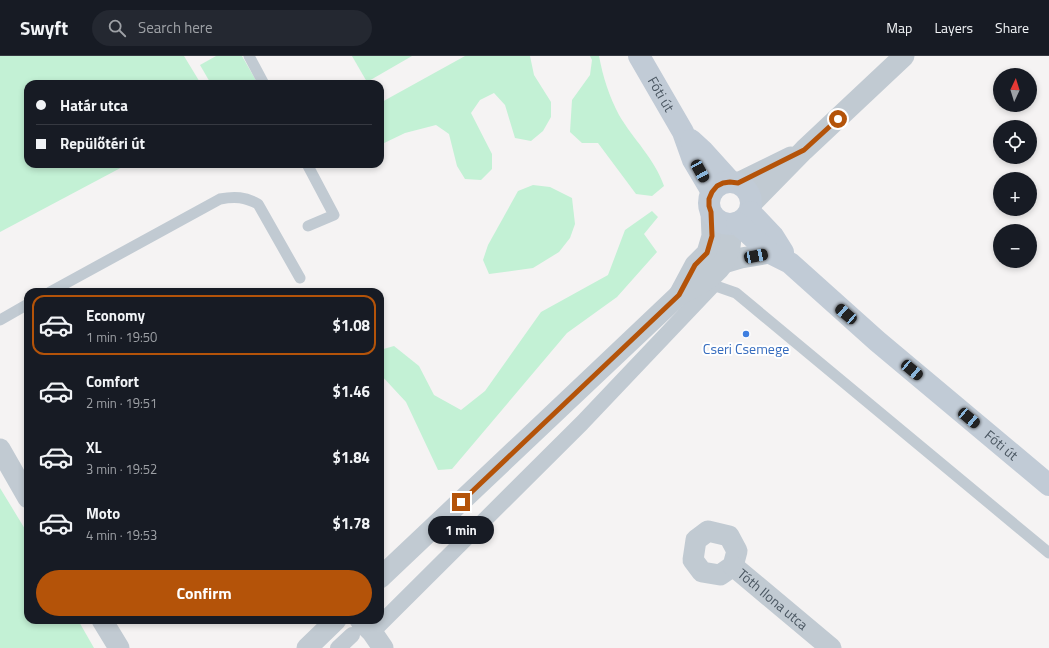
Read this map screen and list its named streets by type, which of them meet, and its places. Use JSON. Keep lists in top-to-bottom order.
{
  "streets": {
    "main road": ["Fóti út"],
    "street": ["Tóth Ilona utca"]
  },
  "places": ["Cseri Csemege"],
  "north": "top",
  "page": {
    "header": "Swyft",
    "search": "Search here",
    "nav": ["Map", "Layers", "Share"],
    "map_buttons": ["+", "−"],
    "banner": ["Határ utca", "Repülőtéri út"],
    "list": [
      {
        "name": "Economy",
        "note": "1 min · 19:50",
        "value": "$1.08"
      },
      {
        "name": "Comfort",
        "note": "2 min · 19:51",
        "value": "$1.46"
      },
      {
        "name": "XL",
        "note": "3 min · 19:52",
        "value": "$1.84"
      },
      {
        "name": "Moto",
        "note": "4 min · 19:53",
        "value": "$1.78"
      }
    ],
    "bubble": "1 min",
    "buttons": "Confirm"
  }
}
